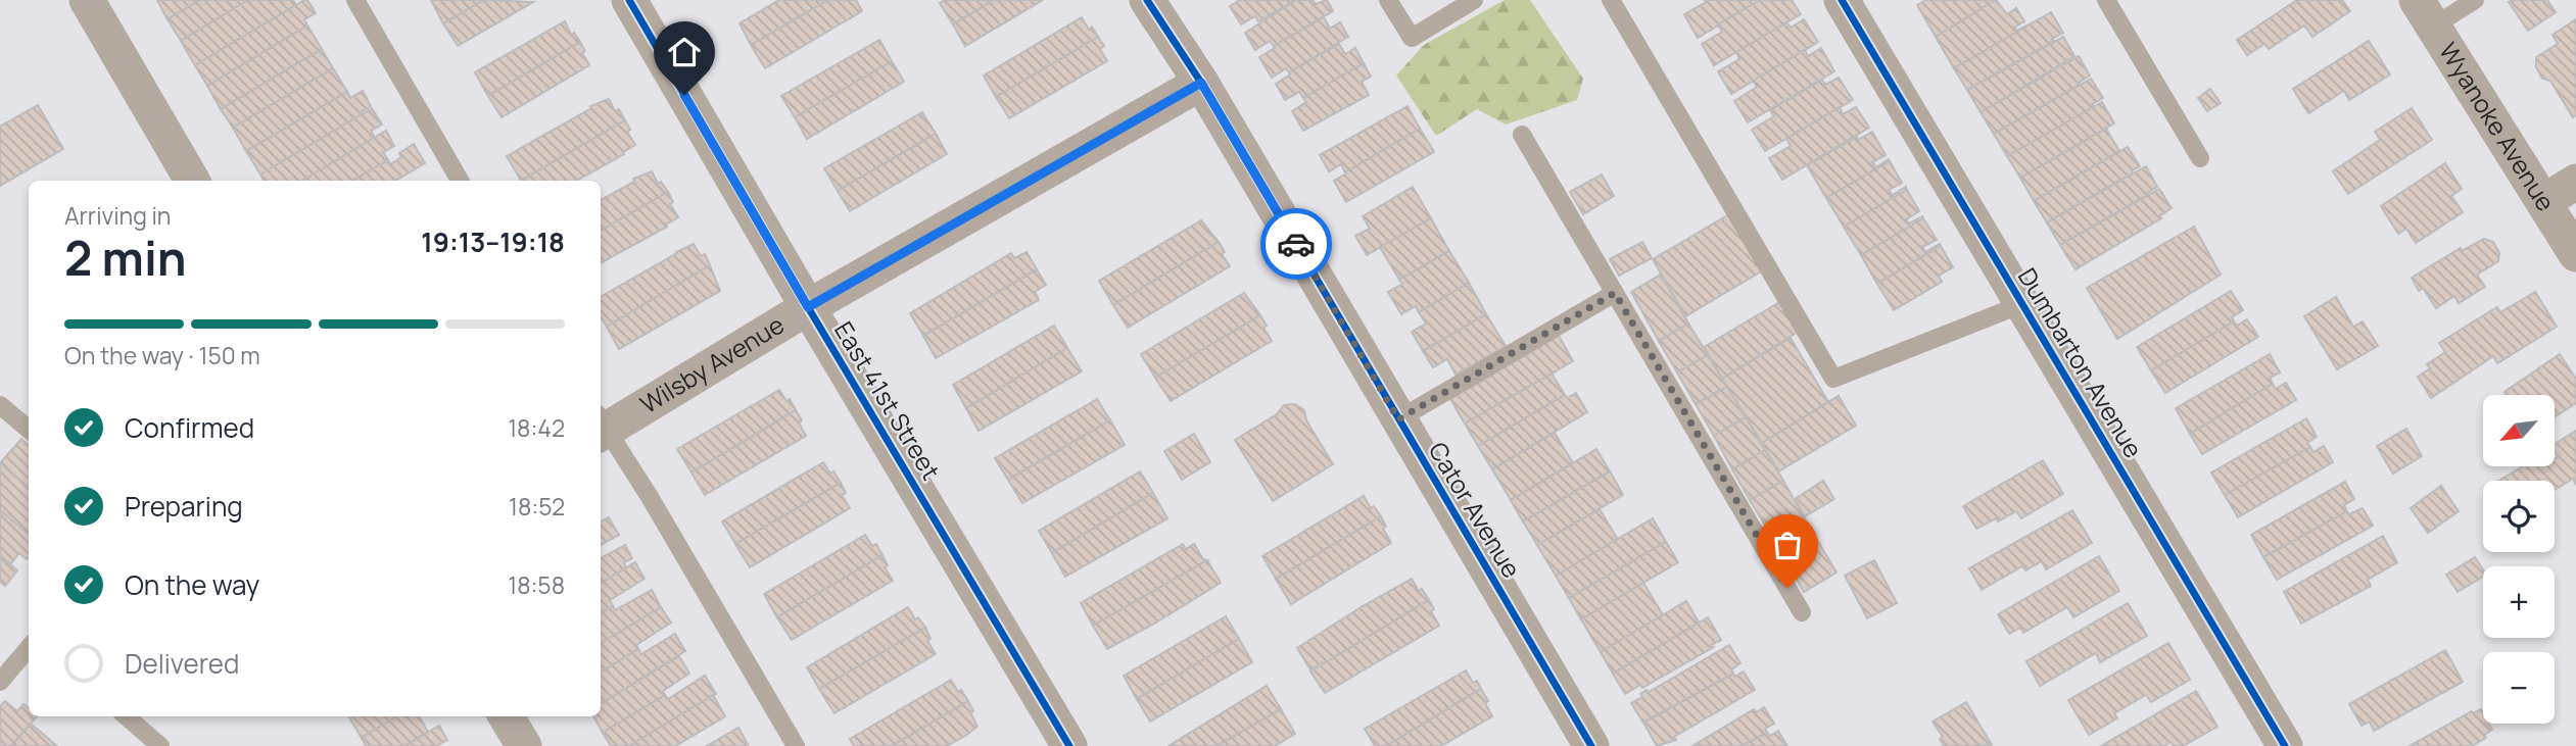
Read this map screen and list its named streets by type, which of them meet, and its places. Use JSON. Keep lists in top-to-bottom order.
{
  "streets": {
    "street": [
      "Wyanoke Avenue",
      "Dumbarton Avenue",
      "Wilsby Avenue",
      "East 41st Street",
      "Cator Avenue"
    ]
  },
  "crossings": [
    ["Wilsby Avenue", "East 41st Street"],
    ["Wilsby Avenue", "Cator Avenue"]
  ],
  "north": "bottom left",
  "page": {
    "heading": ["2 min", "Arriving in", "19:13–19:18"],
    "bar": "On the way · 150 m",
    "list": [
      ["Confirmed", "18:42"],
      ["Preparing", "18:52"],
      ["On the way", "18:58"],
      "Delivered"
    ],
    "map_buttons": ["+", "−"]
  }
}
